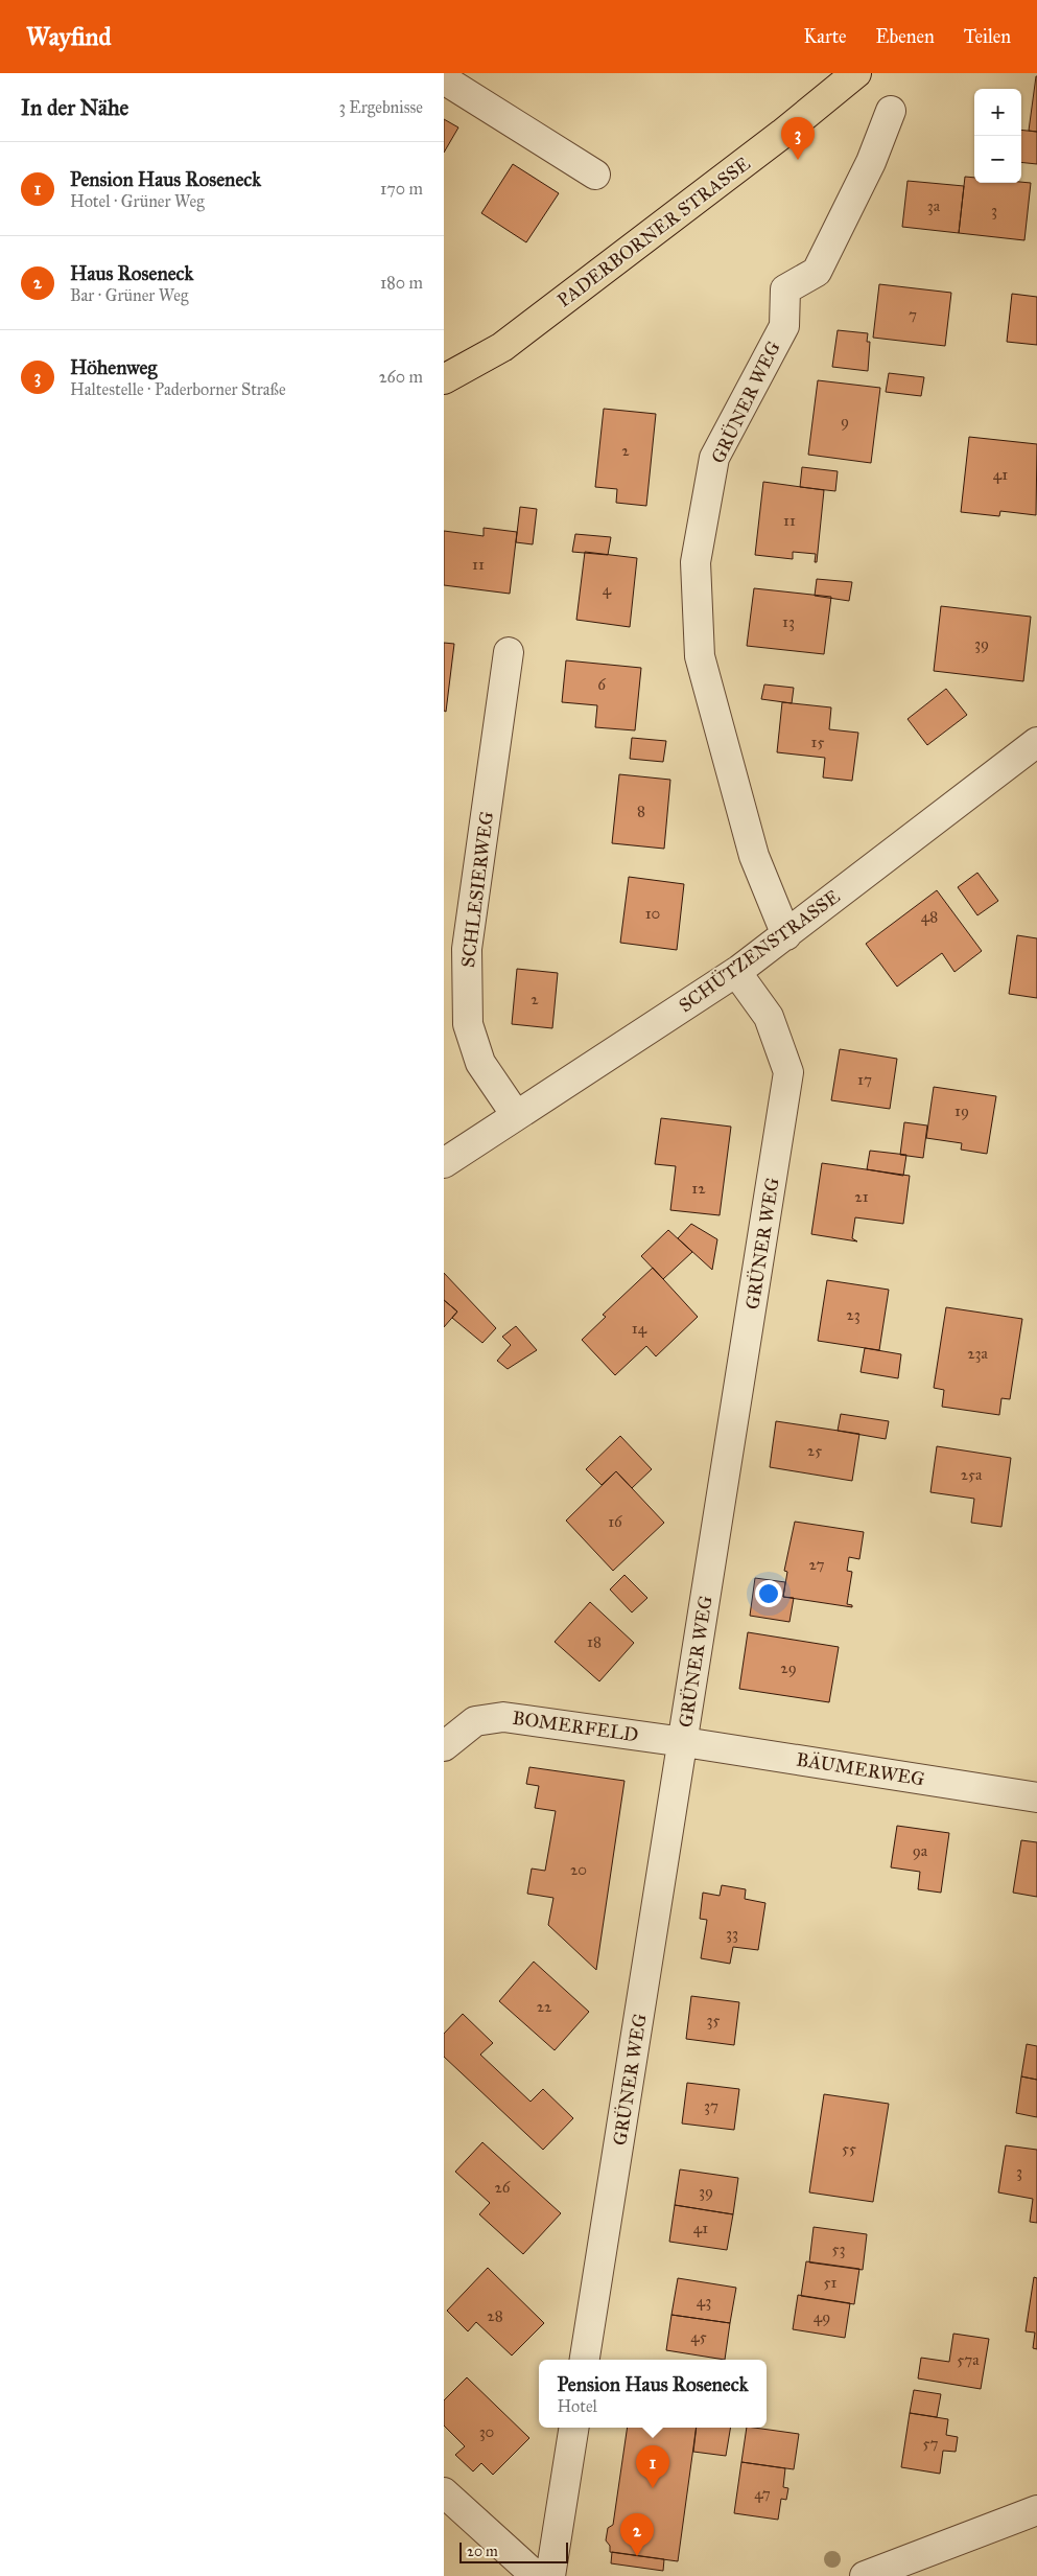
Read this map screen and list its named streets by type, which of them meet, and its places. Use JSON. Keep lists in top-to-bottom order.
{
  "streets": {
    "main road": ["PADERBORNER STRASSE"],
    "street": [
      "GRÜNER WEG",
      "SCHLESIERWEG",
      "SCHÜTZENSTRASSE",
      "BOMERFELD",
      "BÄUMERWEG"
    ]
  },
  "crossings": [
    ["GRÜNER WEG", "SCHÜTZENSTRASSE"],
    ["GRÜNER WEG", "BOMERFELD"],
    ["GRÜNER WEG", "BÄUMERWEG"],
    ["SCHLESIERWEG", "SCHÜTZENSTRASSE"],
    ["BOMERFELD", "BÄUMERWEG"]
  ],
  "house_numbers": [
    "3a",
    "3",
    "7",
    "9",
    "2",
    "41",
    "11",
    "11",
    "4",
    "13",
    "39",
    "6",
    "15",
    "8",
    "10",
    "48",
    "2",
    "17",
    "19",
    "12",
    "21",
    "23",
    "14",
    "23a",
    "25",
    "25a",
    "16",
    "27",
    "18",
    "29",
    "9a",
    "20",
    "33",
    "22",
    "35",
    "37",
    "55",
    "3",
    "26",
    "39",
    "41",
    "53",
    "51",
    "43",
    "28",
    "49",
    "45",
    "57a",
    "30",
    "57",
    "47"
  ],
  "scale_bar": "20 m",
  "page": {
    "header": "Wayfind",
    "nav": ["Karte", "Ebenen", "Teilen"],
    "heading": ["In der Nähe", "3 Ergebnisse"],
    "map_buttons": ["+", "−"],
    "pins": ["3", "1", "2"],
    "list": [
      {
        "mark": "1",
        "name": "Pension Haus Roseneck",
        "note": "Hotel · Grüner Weg",
        "value": "170 m"
      },
      {
        "mark": "2",
        "name": "Haus Roseneck",
        "note": "Bar · Grüner Weg",
        "value": "180 m"
      },
      {
        "mark": "3",
        "name": "Höhenweg",
        "note": "Haltestelle · Paderborner Straße",
        "value": "260 m"
      }
    ],
    "popup": ["Pension Haus Roseneck", "Hotel"],
    "scale": "20 m"
  }
}
